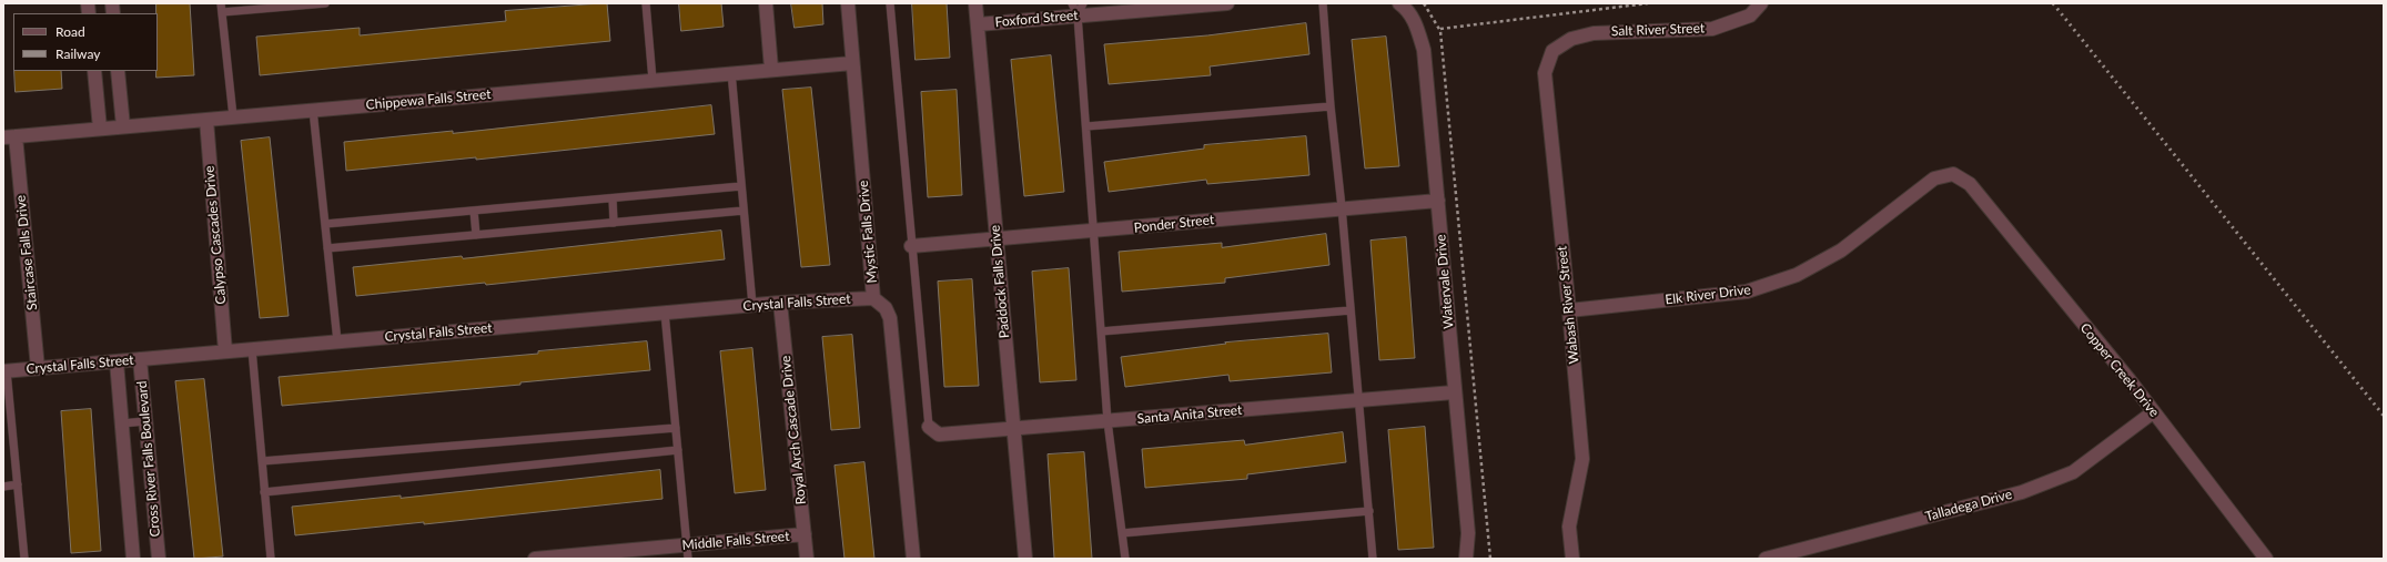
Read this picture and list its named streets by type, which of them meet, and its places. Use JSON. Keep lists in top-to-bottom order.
{
  "streets": {
    "street": [
      "Foxford Street",
      "Salt River Street",
      "Chippewa Falls Street",
      "Ponder Street",
      "Mystic Falls Drive",
      "Calypso Cascades Drive",
      "Staircase Falls Drive",
      "Paddock Falls Drive",
      "Watervale Drive",
      "Elk River Drive",
      "Crystal Falls Street",
      "Wabash River Street",
      "Copper Creek Drive",
      "Santa Anita Street",
      "Royal Arch Cascade Drive",
      "Cross River Falls Boulevard",
      "Talladega Drive",
      "Middle Falls Street"
    ]
  },
  "crossings": [
    ["Foxford Street", "Paddock Falls Drive"],
    ["Salt River Street", "Wabash River Street"],
    ["Chippewa Falls Street", "Mystic Falls Drive"],
    ["Chippewa Falls Street", "Calypso Cascades Drive"],
    ["Chippewa Falls Street", "Staircase Falls Drive"],
    ["Ponder Street", "Paddock Falls Drive"],
    ["Ponder Street", "Watervale Drive"],
    ["Mystic Falls Drive", "Crystal Falls Street"],
    ["Calypso Cascades Drive", "Crystal Falls Street"],
    ["Staircase Falls Drive", "Crystal Falls Street"],
    ["Paddock Falls Drive", "Santa Anita Street"],
    ["Watervale Drive", "Santa Anita Street"],
    ["Elk River Drive", "Wabash River Street"],
    ["Elk River Drive", "Copper Creek Drive"],
    ["Crystal Falls Street", "Royal Arch Cascade Drive"],
    ["Crystal Falls Street", "Cross River Falls Boulevard"],
    ["Copper Creek Drive", "Talladega Drive"],
    ["Royal Arch Cascade Drive", "Middle Falls Street"]
  ],
  "legend": ["Road", "Railway"]
}
